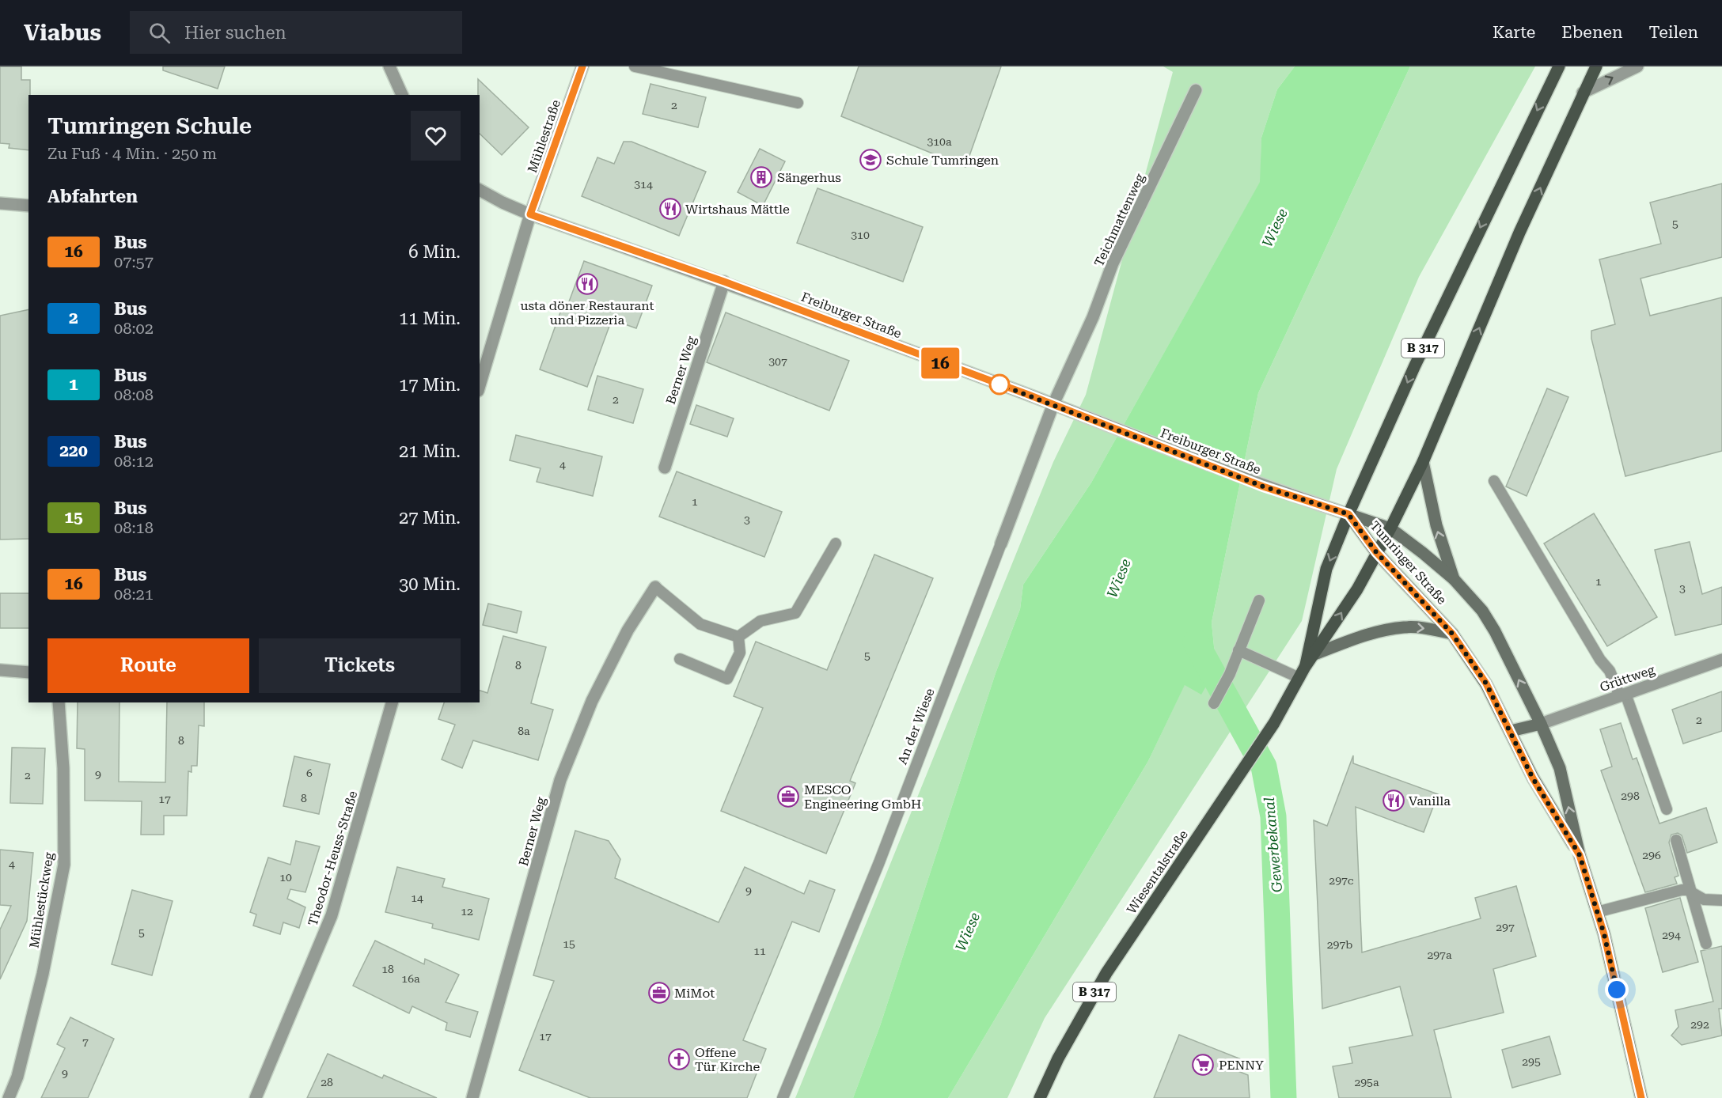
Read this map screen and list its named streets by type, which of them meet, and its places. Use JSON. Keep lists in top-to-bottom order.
{
  "streets": {
    "main road": ["B 317", "Tumringer Straße", "Wiesentalstraße"],
    "street": [
      "Mühlestraße",
      "Teichmattenweg",
      "Freiburger Straße",
      "Berner Weg",
      "Grüttweg",
      "An der Wiese",
      "Theodor-Heuss-Straße",
      "Mühlestückweg"
    ]
  },
  "crossings": [
    ["Mühlestraße", "Freiburger Straße"],
    ["Teichmattenweg", "An der Wiese"],
    ["Freiburger Straße", "B 317"],
    ["Freiburger Straße", "Berner Weg"],
    ["Freiburger Straße", "Tumringer Straße"],
    ["Freiburger Straße", "An der Wiese"],
    ["B 317", "Tumringer Straße"],
    ["B 317", "Wiesentalstraße"],
    ["Tumringer Straße", "Grüttweg"]
  ],
  "water": ["Wiese", "Gewerbekanal"],
  "places": {
    "school or university": ["Schule Tumringen"],
    "building": ["Sängerhus"],
    "restaurant": ["Wirtshaus Mättle", "usta döner Restaurant und Pizzeria", "Vanilla"],
    "office": ["MESCO Engineering GmbH", "MiMot"],
    "church": ["Offene Tür Kirche"],
    "supermarket": ["PENNY"]
  },
  "lines": ["bus line 16"],
  "house_numbers": [
    "2",
    "310a",
    "314",
    "5",
    "310",
    "307",
    "2",
    "4",
    "1",
    "3",
    "1",
    "3",
    "5",
    "8",
    "2",
    "8a",
    "8",
    "6",
    "9",
    "2",
    "298",
    "8",
    "17",
    "296",
    "4",
    "10",
    "297c",
    "9",
    "14",
    "12",
    "297",
    "5",
    "294",
    "15",
    "297b",
    "11",
    "297a",
    "18",
    "16a",
    "292",
    "17",
    "7",
    "295",
    "9",
    "28",
    "295a"
  ],
  "page": {
    "header": "Viabus",
    "search": "Hier suchen",
    "nav": ["Karte", "Ebenen", "Teilen"],
    "on_map": "16",
    "heading": [
      ["Tumringen Schule", "Zu Fuß · 4 Min. · 250 m"],
      "Abfahrten"
    ],
    "list": [
      {
        "mark": "16",
        "name": "Bus",
        "note": "07:57",
        "value": "6 Min."
      },
      {
        "mark": "2",
        "name": "Bus",
        "note": "08:02",
        "value": "11 Min."
      },
      {
        "mark": "1",
        "name": "Bus",
        "note": "08:08",
        "value": "17 Min."
      },
      {
        "mark": "220",
        "name": "Bus",
        "note": "08:12",
        "value": "21 Min."
      },
      {
        "mark": "15",
        "name": "Bus",
        "note": "08:18",
        "value": "27 Min."
      },
      {
        "mark": "16",
        "name": "Bus",
        "note": "08:21",
        "value": "30 Min."
      }
    ],
    "buttons": ["Route", "Tickets"]
  }
}
